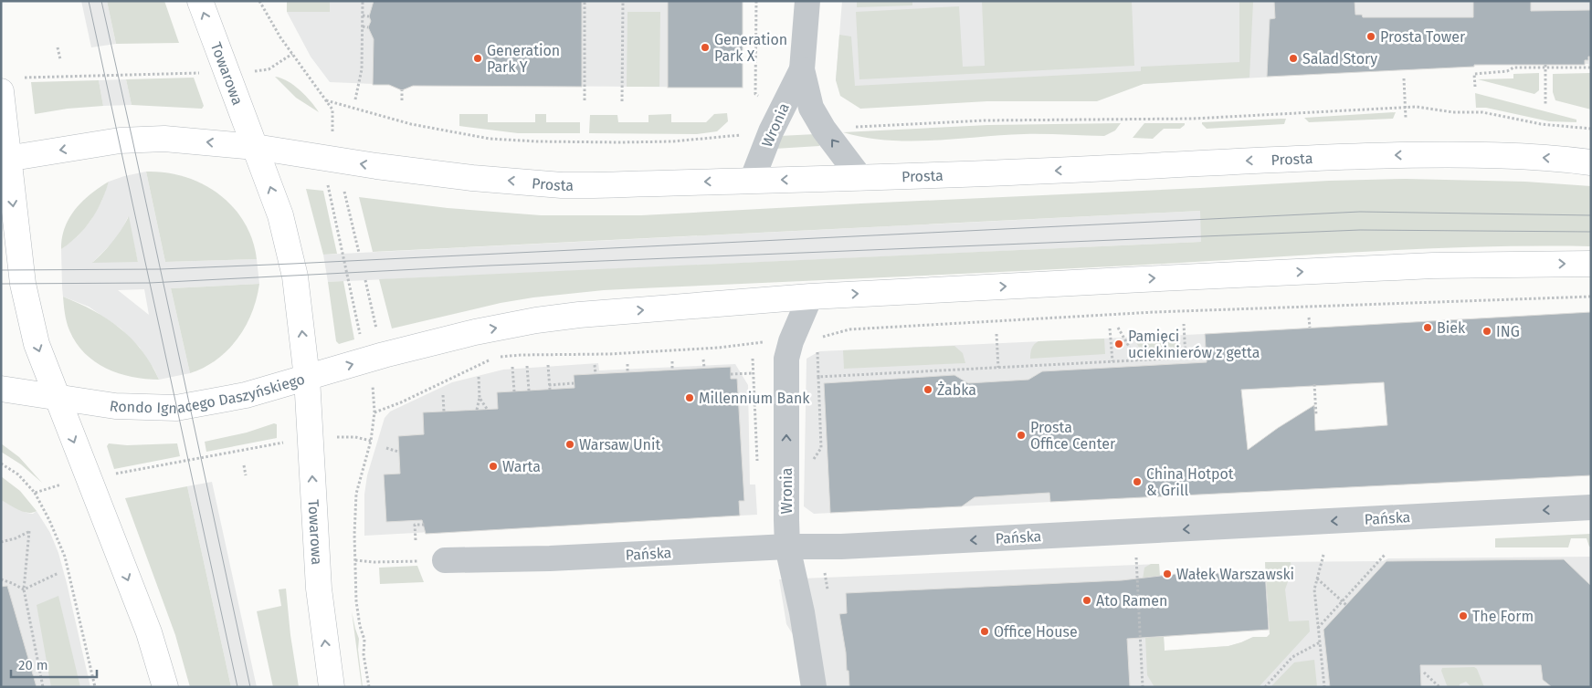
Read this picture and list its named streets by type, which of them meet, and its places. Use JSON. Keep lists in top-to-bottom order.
{
  "streets": {
    "main road": ["Towarowa", "Prosta", "Rondo Ignacego Daszyńskiego"],
    "street": ["Wronia", "Pańska"]
  },
  "crossings": [
    ["Towarowa", "Prosta"],
    ["Towarowa", "Rondo Ignacego Daszyńskiego"],
    ["Wronia", "Prosta"],
    ["Wronia", "Pańska"],
    ["Prosta", "Rondo Ignacego Daszyńskiego"]
  ],
  "one_way": ["Wronia", "Rondo Ignacego Daszyńskiego", "Pańska"],
  "places": [
    "Prosta Tower",
    "Generation Park X",
    "Generation Park Y",
    "Salad Story",
    "Biek",
    "ING",
    "Pamięci uciekinierów z getta",
    "Żabka",
    "Millennium Bank",
    "Prosta Office Center",
    "Warsaw Unit",
    "Warta",
    "China Hotpot & Grill",
    "Wałek Warszawski",
    "Ato Ramen",
    "The Form",
    "Office House"
  ],
  "scale_bar": "20 m"
}
